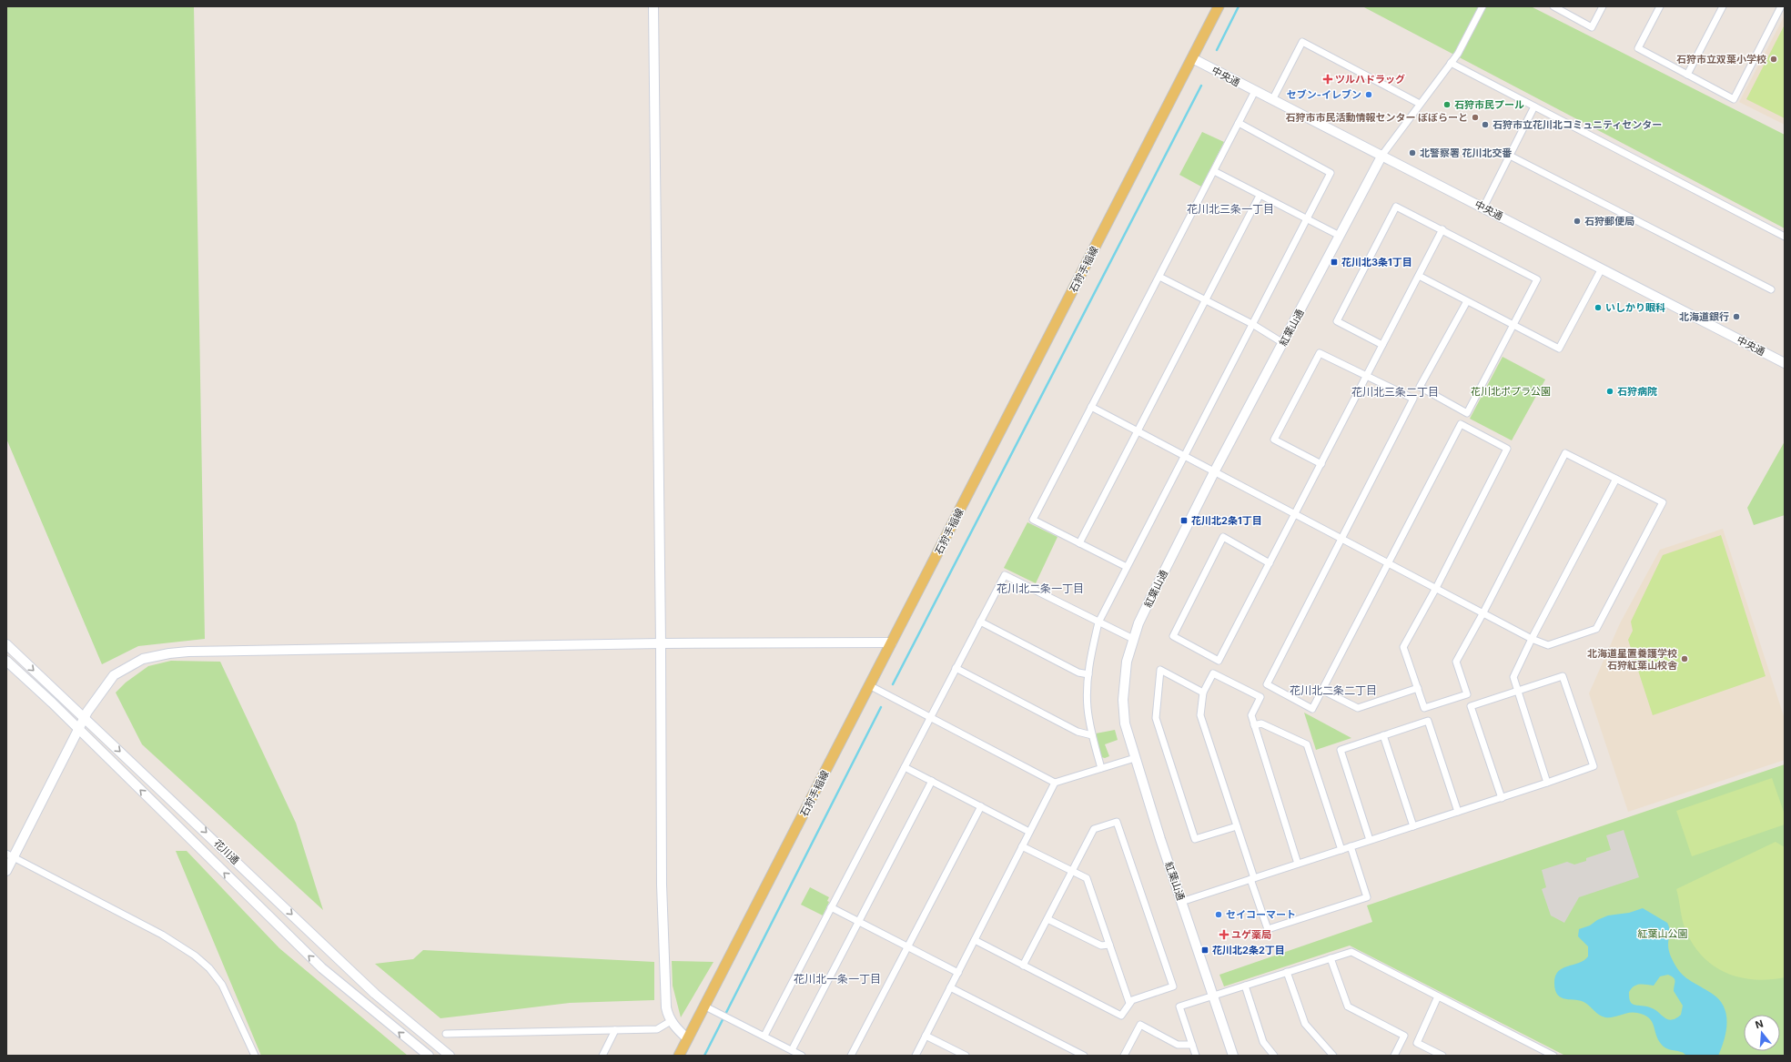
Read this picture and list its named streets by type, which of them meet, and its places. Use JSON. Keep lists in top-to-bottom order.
{
  "streets": {
    "main road": ["石狩手稲線"],
    "street": ["中央通", "紅葉山通", "花川通"]
  },
  "crossings": [
    ["中央通", "石狩手稲線"],
    ["中央通", "紅葉山通"]
  ],
  "districts": [
    "花川北三条一丁目",
    "花川北三条二丁目",
    "花川北二条一丁目",
    "花川北二条二丁目",
    "花川北一条一丁目"
  ],
  "parks": ["花川北ポプラ公園", "紅葉山公園"],
  "places": {
    "other": [
      "石狩市立双葉小学校",
      "セブン-イレブン",
      "石狩市民プール",
      "石狩市市民活動情報センター ぽぽらーと",
      "石狩市立花川北コミュニティセンター",
      "北警察署 花川北交番",
      "石狩郵便局",
      "いしかり眼科",
      "北海道銀行",
      "石狩病院",
      "北海道星置養護学校 石狩紅葉山校舎",
      "セイコーマート"
    ],
    "health": ["ツルハドラッグ", "ユゲ薬局"],
    "transit": ["花川北3条1丁目", "花川北2条1丁目", "花川北2条2丁目"]
  },
  "north": "top"
}
